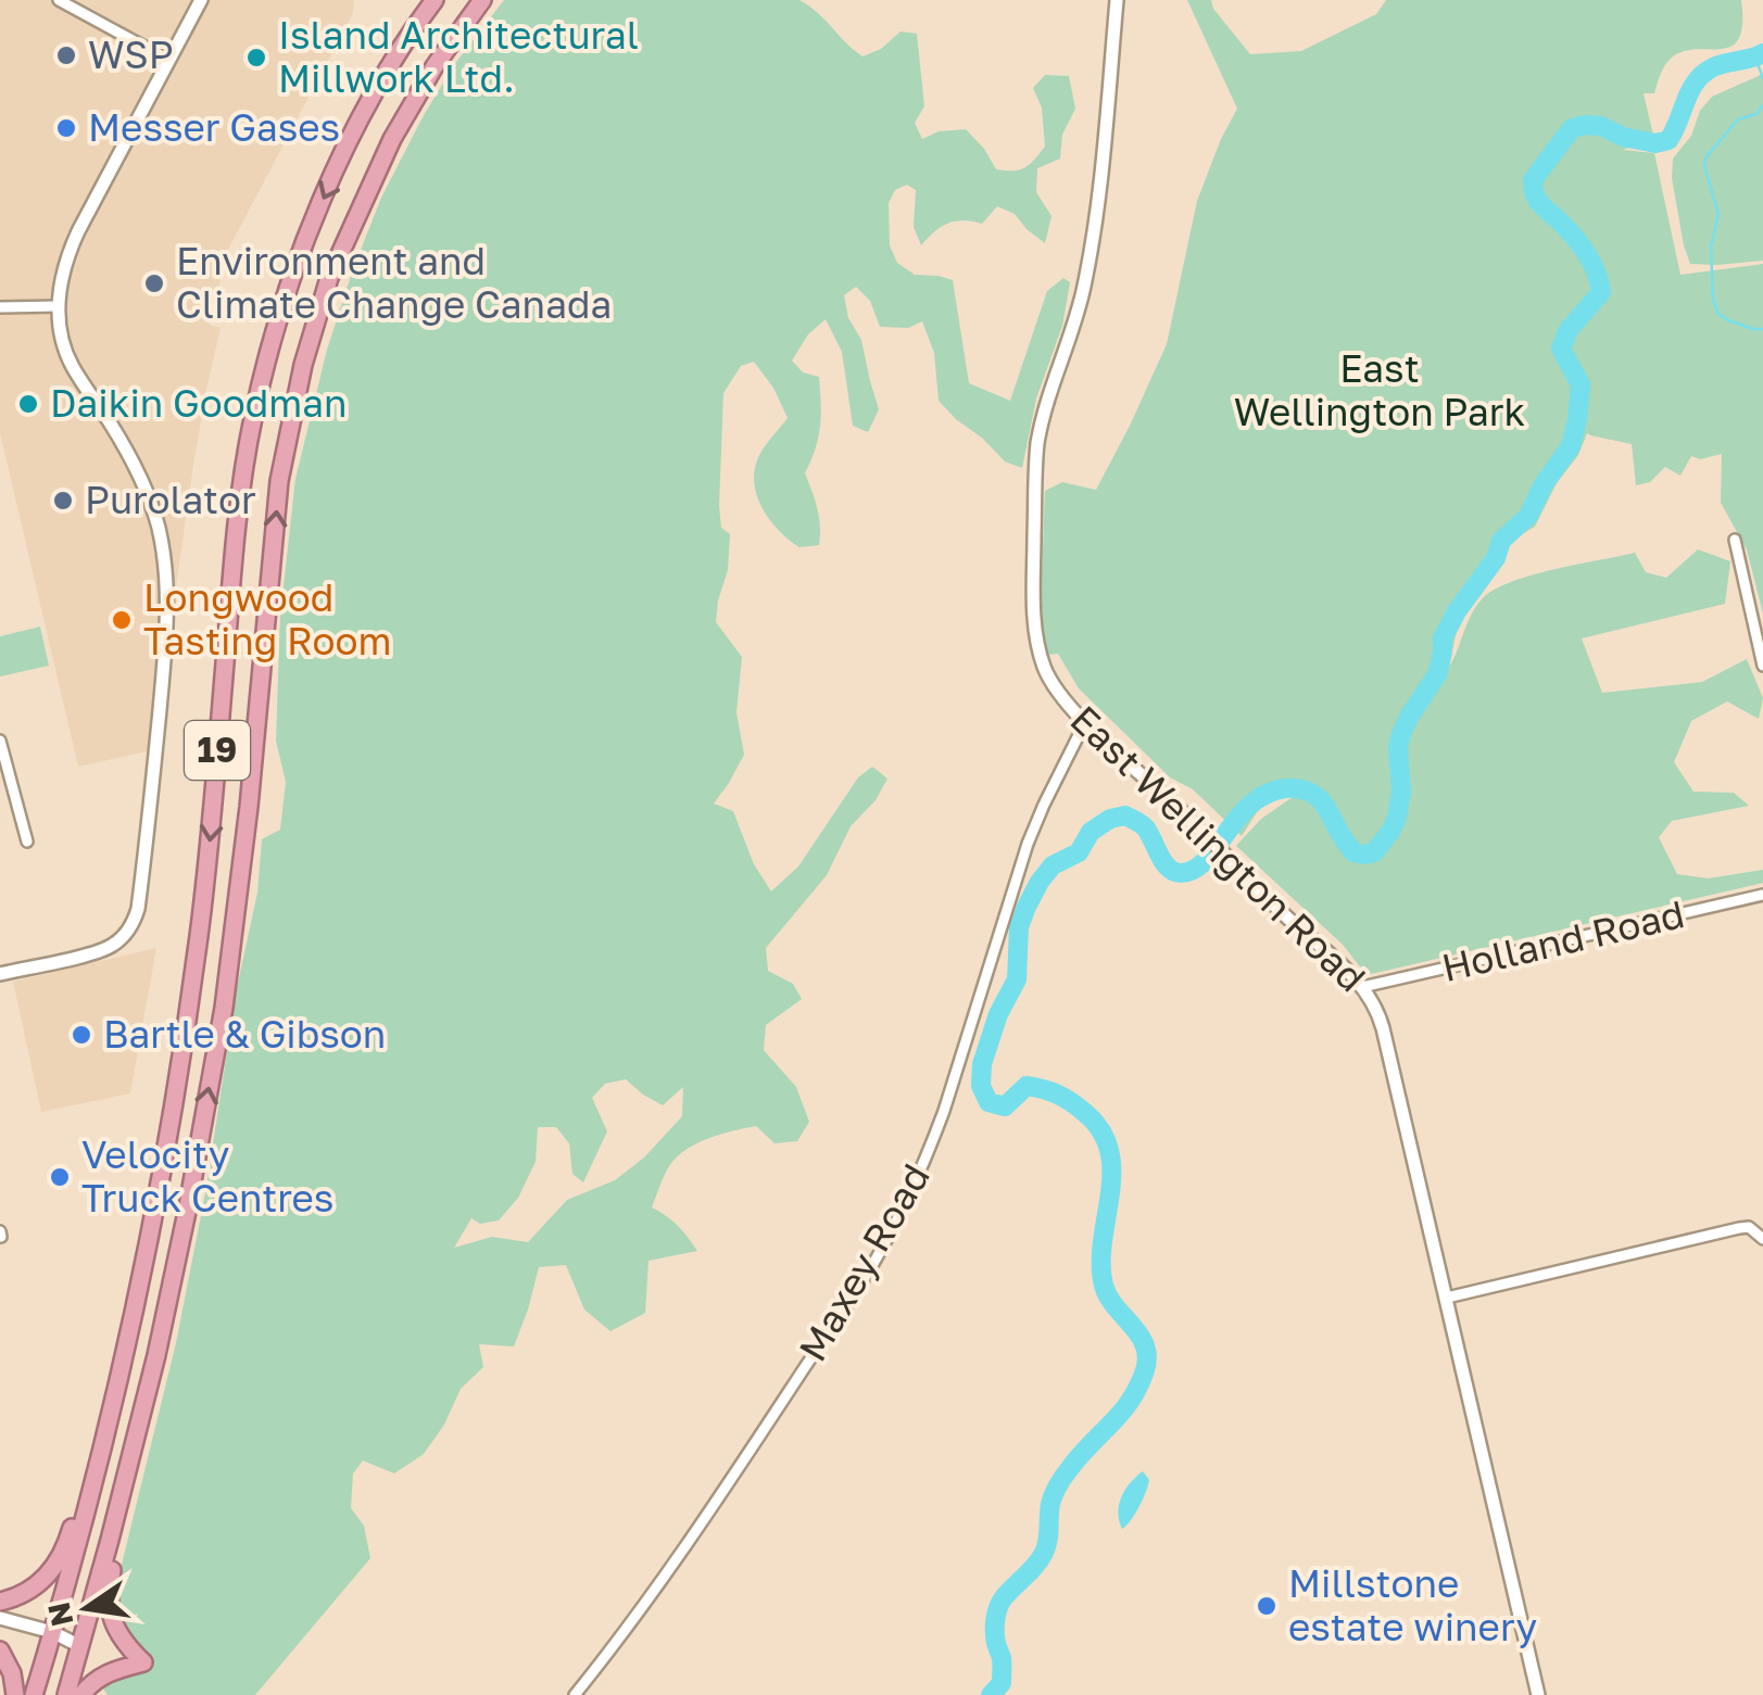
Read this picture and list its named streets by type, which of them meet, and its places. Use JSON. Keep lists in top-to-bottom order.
{
  "streets": {
    "highway": ["19"],
    "street": ["East Wellington Road", "Holland Road", "Maxey Road"]
  },
  "crossings": [
    ["East Wellington Road", "Holland Road"],
    ["East Wellington Road", "Maxey Road"]
  ],
  "parks": ["East Wellington Park"],
  "places": [
    "WSP",
    "Island Architectural Millwork Ltd.",
    "Messer Gases",
    "Environment and Climate Change Canada",
    "Daikin Goodman",
    "Purolator",
    "Longwood Tasting Room",
    "Bartle & Gibson",
    "Velocity Truck Centres",
    "Millstone estate winery"
  ],
  "north": "left"
}
